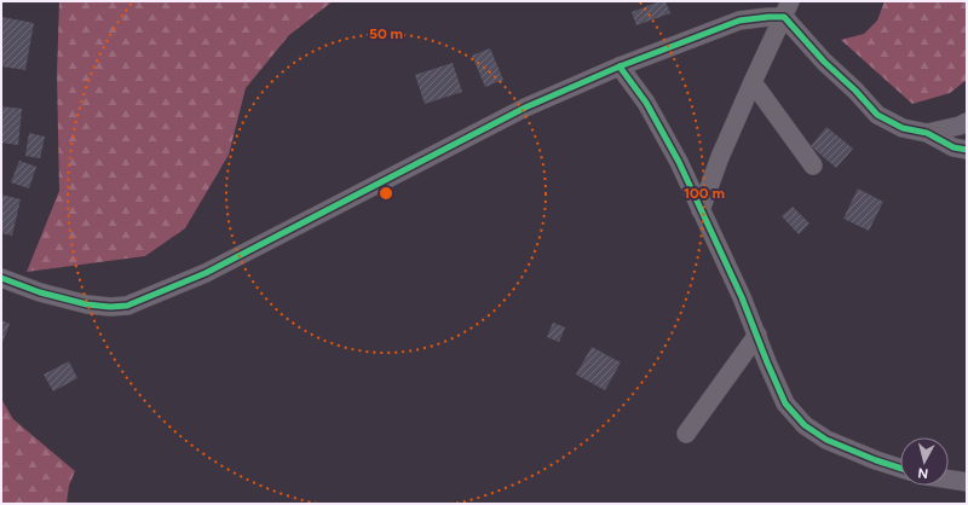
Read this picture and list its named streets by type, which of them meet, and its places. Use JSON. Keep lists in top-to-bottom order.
{
  "north": "bottom",
  "rings": ["50 m", "100 m"]
}
